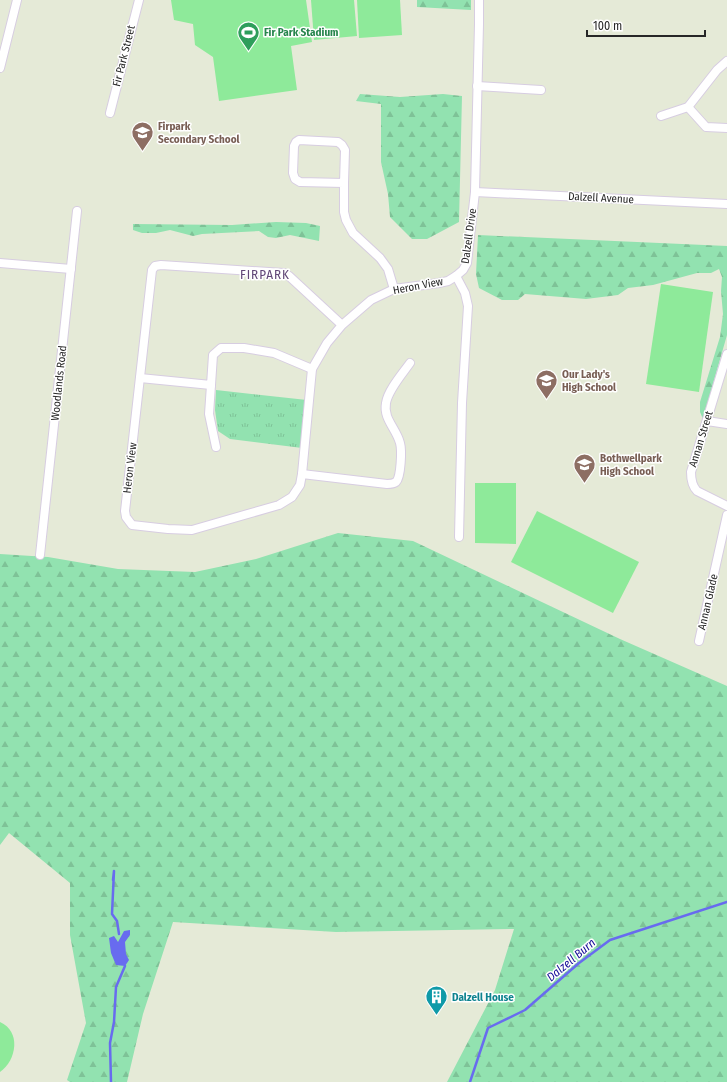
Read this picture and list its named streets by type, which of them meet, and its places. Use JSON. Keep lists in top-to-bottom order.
{
  "streets": {
    "street": [
      "Fir Park Street",
      "Dalzell Avenue",
      "Dalzell Drive",
      "Heron View",
      "Woodlands Road",
      "Annan Street",
      "Annan Glade"
    ]
  },
  "crossings": [
    ["Dalzell Avenue", "Dalzell Drive"],
    ["Dalzell Drive", "Heron View"]
  ],
  "districts": ["FIRPARK"],
  "water": ["Dalzell Burn"],
  "places": {
    "sports": ["Fir Park Stadium"],
    "school or university": ["Firpark Secondary School", "Our Lady's High School", "Bothwellpark High School"],
    "building": ["Dalzell House"]
  },
  "scale_bar": "100 m"
}
